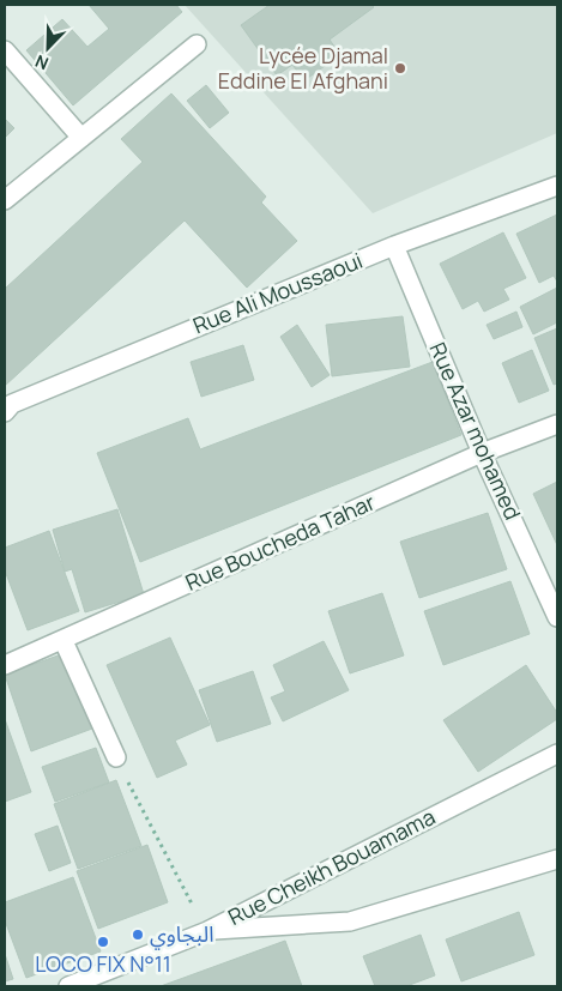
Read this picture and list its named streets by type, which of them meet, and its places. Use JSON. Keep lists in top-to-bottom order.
{
  "streets": {
    "street": [
      "Rue Ali Moussaoui",
      "Rue Azar mohamed",
      "Rue Boucheda Tahar",
      "Rue Cheikh Bouamama"
    ]
  },
  "crossings": [
    ["Rue Ali Moussaoui", "Rue Azar mohamed"],
    ["Rue Azar mohamed", "Rue Boucheda Tahar"]
  ],
  "places": ["Lycée Djamal Eddine El Afghani", "البجاوي", "LOCO FIX N°11"],
  "north": "bottom left"
}
